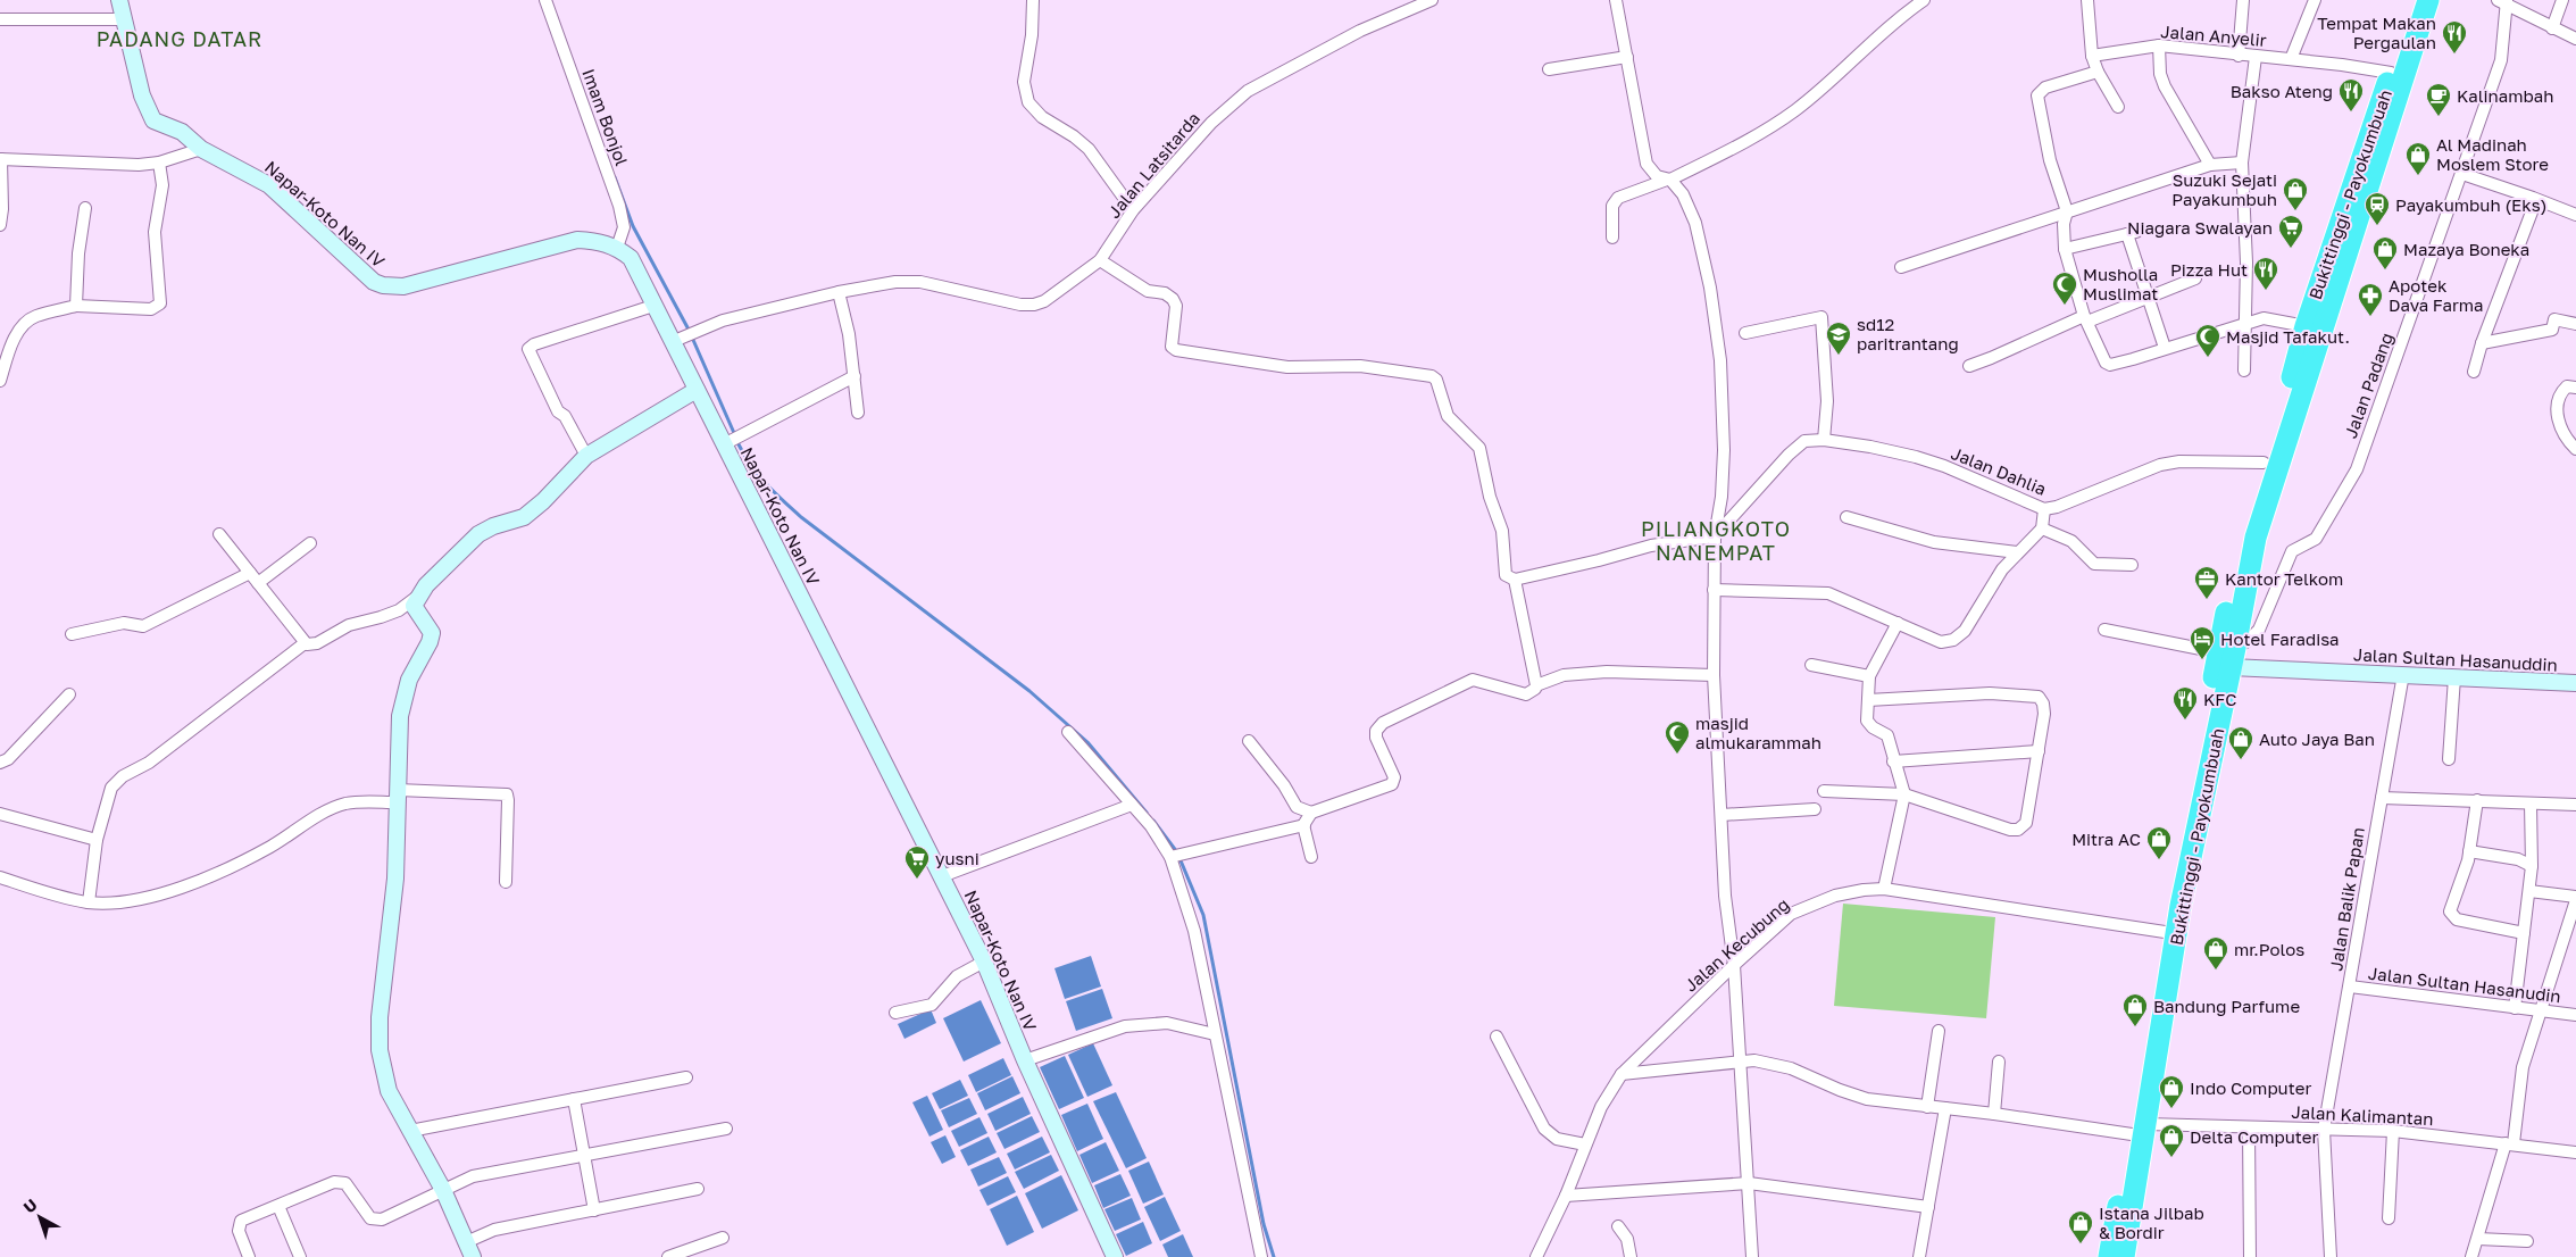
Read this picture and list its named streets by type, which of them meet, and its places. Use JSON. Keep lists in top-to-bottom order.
{
  "streets": {
    "highway": ["Bukittinggi - Payokumbuah"],
    "street": [
      "Jalan Anyelir",
      "Imam Bonjol",
      "Jalan Latsitarda",
      "Napar-Koto Nan IV",
      "Jalan Padang",
      "Jalan Dahlia",
      "Jalan Sultan Hasanuddin",
      "Jalan Balik Papan",
      "Jalan Kecubung",
      "Jalan Sultan Hasanudin",
      "Jalan Kalimantan"
    ]
  },
  "crossings": [
    ["Jalan Anyelir", "Bukittinggi - Payokumbuah"],
    ["Imam Bonjol", "Napar-Koto Nan IV"],
    ["Jalan Latsitarda", "Napar-Koto Nan IV"],
    ["Bukittinggi - Payokumbuah", "Jalan Padang"],
    ["Bukittinggi - Payokumbuah", "Jalan Dahlia"],
    ["Bukittinggi - Payokumbuah", "Jalan Sultan Hasanuddin"],
    ["Bukittinggi - Payokumbuah", "Jalan Kecubung"],
    ["Bukittinggi - Payokumbuah", "Jalan Kalimantan"],
    ["Jalan Padang", "Jalan Sultan Hasanuddin"],
    ["Jalan Sultan Hasanuddin", "Jalan Balik Papan"],
    ["Jalan Balik Papan", "Jalan Sultan Hasanudin"],
    ["Jalan Balik Papan", "Jalan Kalimantan"],
    ["Jalan Kecubung", "Jalan Kalimantan"]
  ],
  "districts": ["PADANG DATAR", "PILIANGKOTO NANEMPAT"],
  "places": {
    "restaurant": [
      "Tempat Makan Pergaulan",
      "Bakso Ateng",
      "Pizza Hut",
      "KFC"
    ],
    "cafe": ["Kalinambah"],
    "shop": [
      "Al Madinah Moslem Store",
      "Suzuki Sejati Payakumbuh",
      "Mazaya Boneka",
      "Auto Jaya Ban",
      "Mitra AC",
      "mr.Polos",
      "Bandung Parfume",
      "Indo Computer",
      "Delta Computer",
      "Istana Jilbab & Bordir"
    ],
    "station": ["Payakumbuh (Eks)"],
    "supermarket": ["Niagara Swalayan", "yusni"],
    "mosque": ["Musholla Muslimat", "Masjid Tafakut.", "masjid almukarammah"],
    "pharmacy": ["Apotek Dava Farma"],
    "school or university": ["sd12 paritrantang"],
    "office": ["Kantor Telkom"],
    "hotel": ["Hotel Faradisa"]
  },
  "north": "top left"
}
